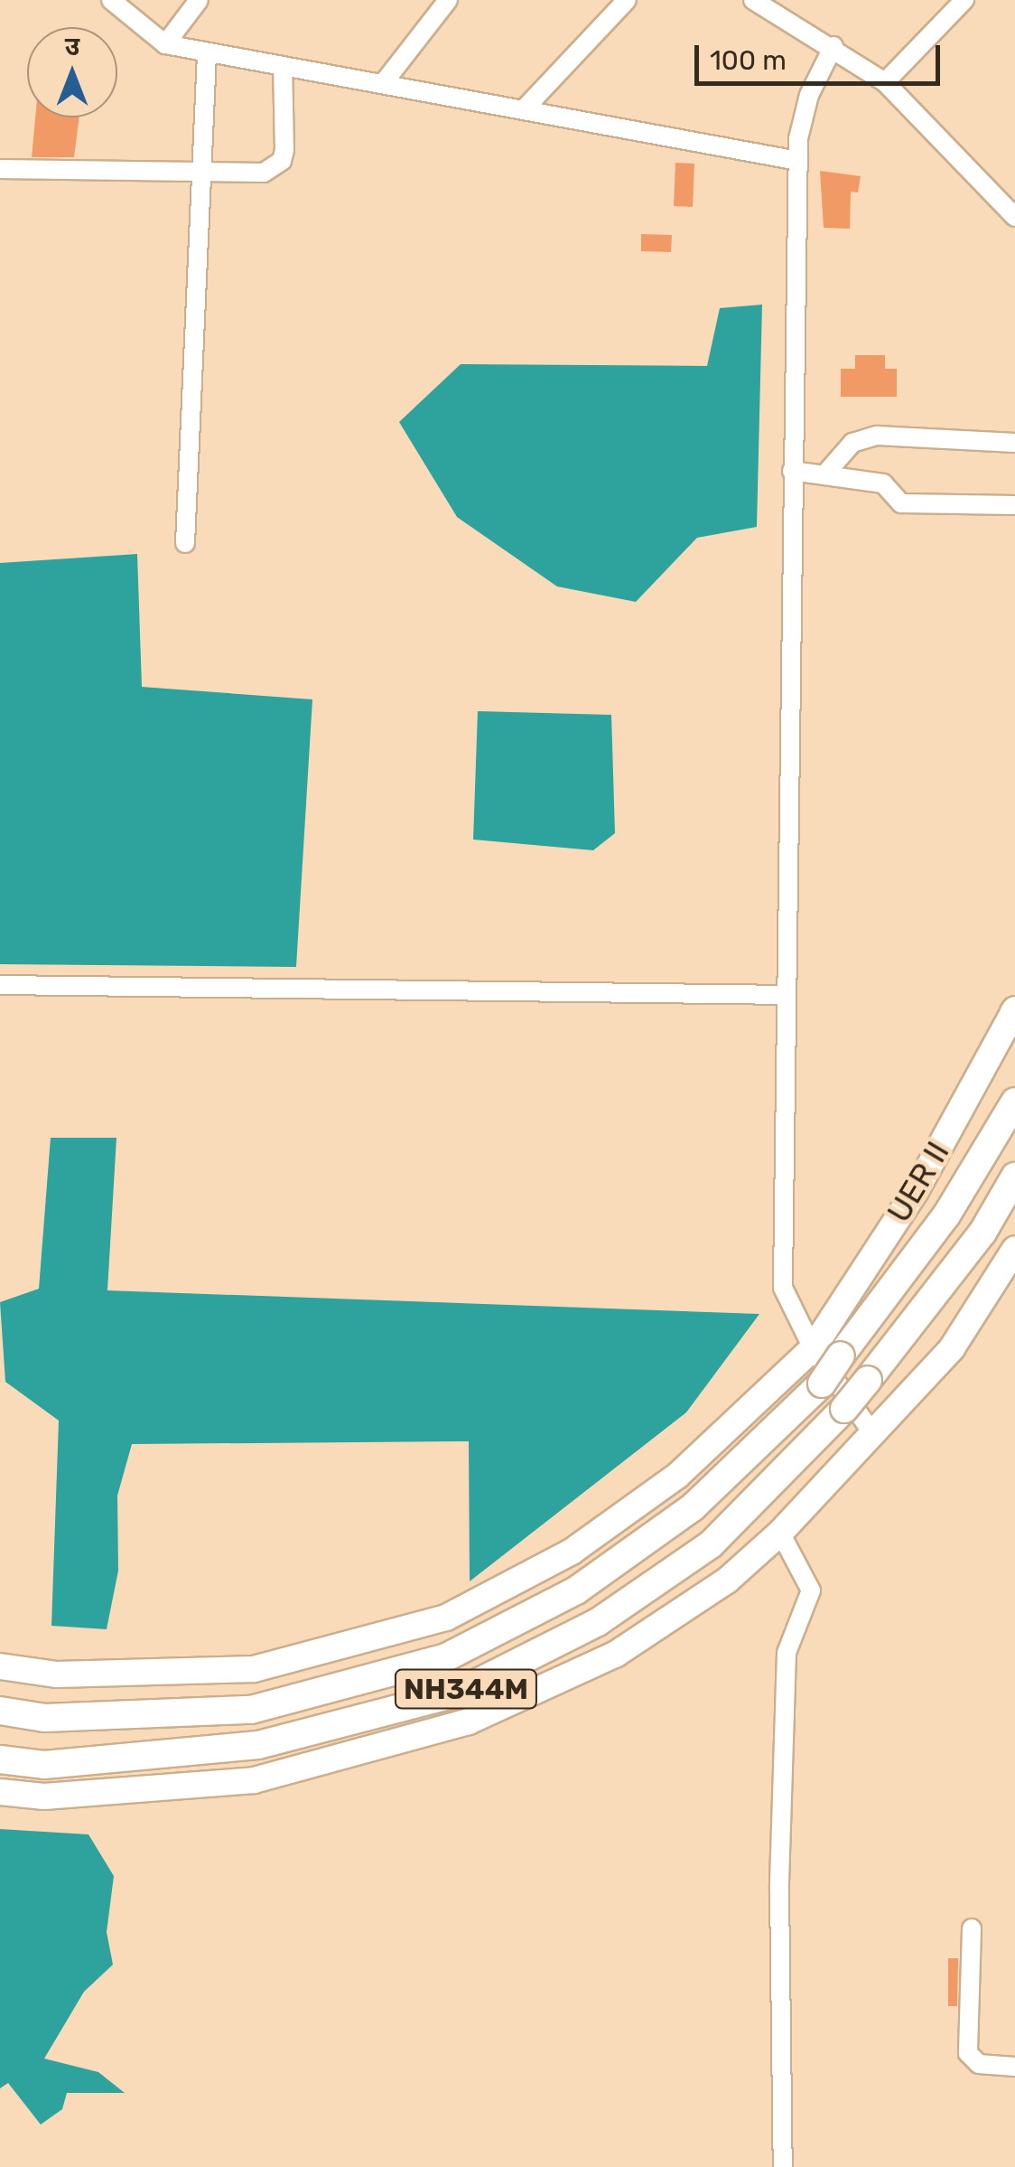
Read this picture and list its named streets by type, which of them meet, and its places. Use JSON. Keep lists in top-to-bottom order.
{
  "streets": {
    "highway": ["NH344M"],
    "main road": ["UER II"]
  },
  "scale_bar": "100 m",
  "north": "top"
}
